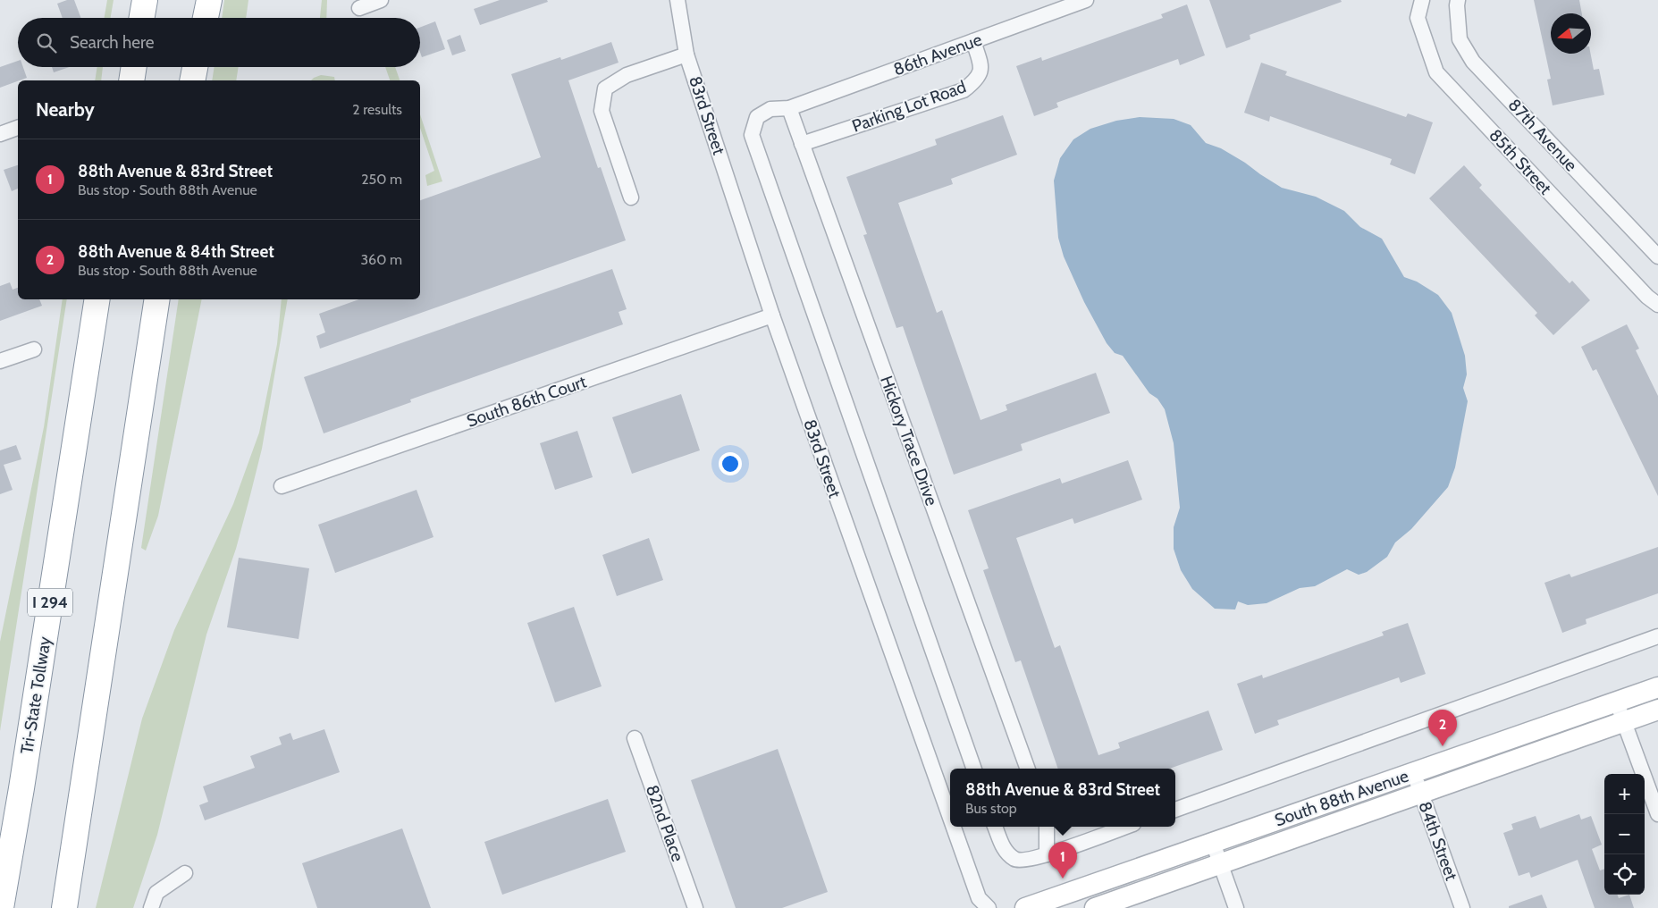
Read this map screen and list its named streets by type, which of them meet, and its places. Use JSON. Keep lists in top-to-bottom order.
{
  "streets": {
    "highway": ["I 294", "Tri-State Tollway"],
    "street": [
      "86th Avenue",
      "Parking Lot Road",
      "83rd Street",
      "87th Avenue",
      "85th Street",
      "South 86th Court",
      "Hickory Trace Drive",
      "South 88th Avenue",
      "82nd Place",
      "84th Street"
    ]
  },
  "crossings": [
    ["86th Avenue", "Parking Lot Road"],
    ["86th Avenue", "Hickory Trace Drive"],
    ["Parking Lot Road", "Hickory Trace Drive"],
    ["83rd Street", "South 86th Court"],
    ["South 88th Avenue", "84th Street"]
  ],
  "north": "left",
  "page": {
    "search": "Search here",
    "heading": ["Nearby", "2 results"],
    "list": [
      {
        "mark": "1",
        "name": "88th Avenue & 83rd Street",
        "note": "Bus stop · South 88th Avenue",
        "value": "250 m"
      },
      {
        "mark": "2",
        "name": "88th Avenue & 84th Street",
        "note": "Bus stop · South 88th Avenue",
        "value": "360 m"
      }
    ],
    "pins": ["2", "1"],
    "popup": ["88th Avenue & 83rd Street", "Bus stop"],
    "map_buttons": ["+", "−"]
  }
}
